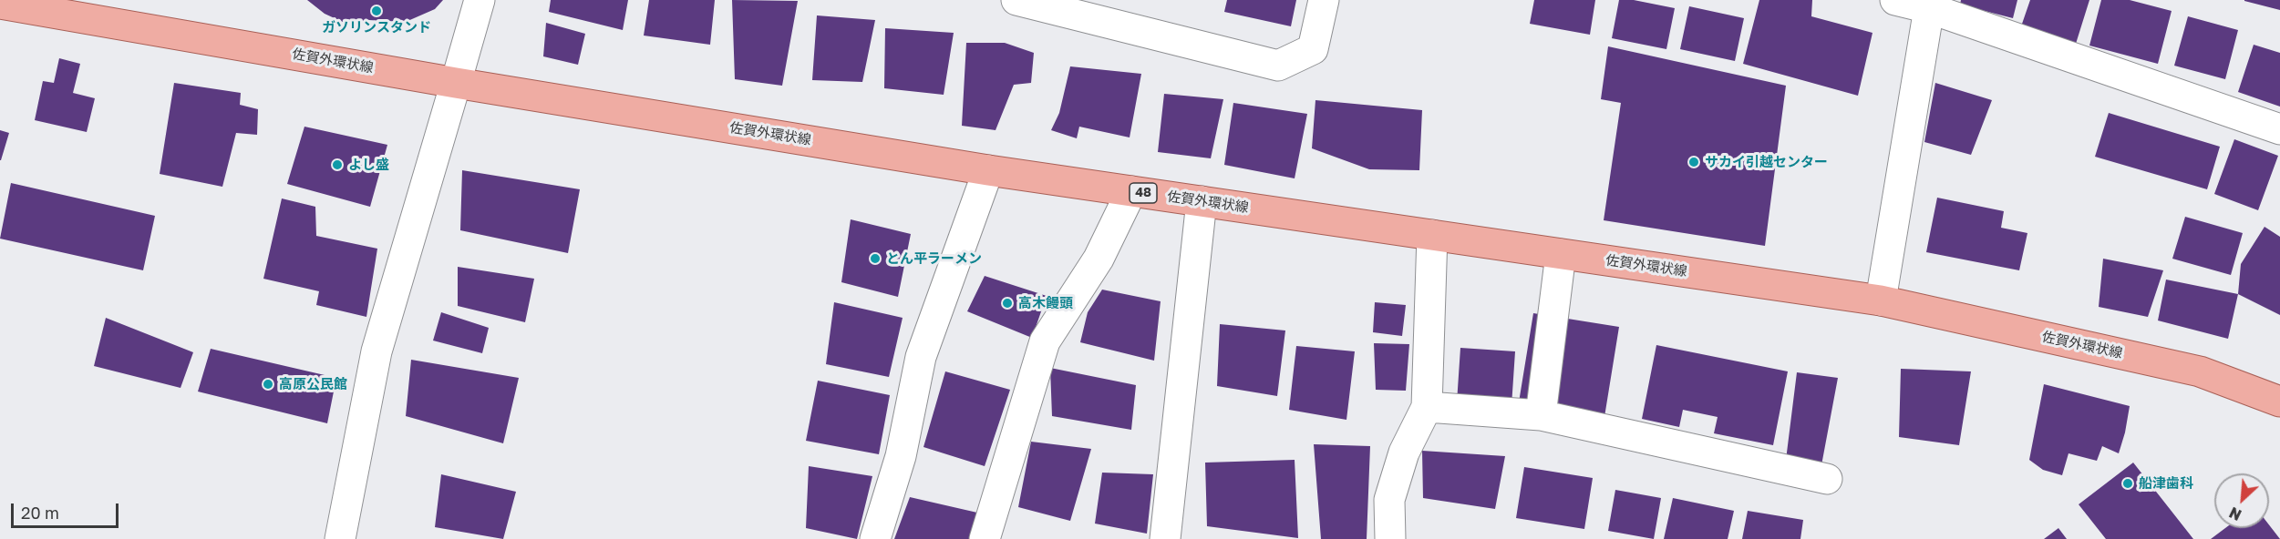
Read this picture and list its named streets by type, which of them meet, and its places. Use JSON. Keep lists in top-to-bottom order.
{
  "streets": {
    "main road": ["佐賀外環状線", "48"]
  },
  "places": [
    "ガソリンスタンド",
    "サカイ引越センター",
    "よし盛",
    "とん平ラーメン",
    "高木饅頭",
    "高原公民館",
    "船津歯科"
  ],
  "scale_bar": "20 m",
  "north": "bottom left"
}
